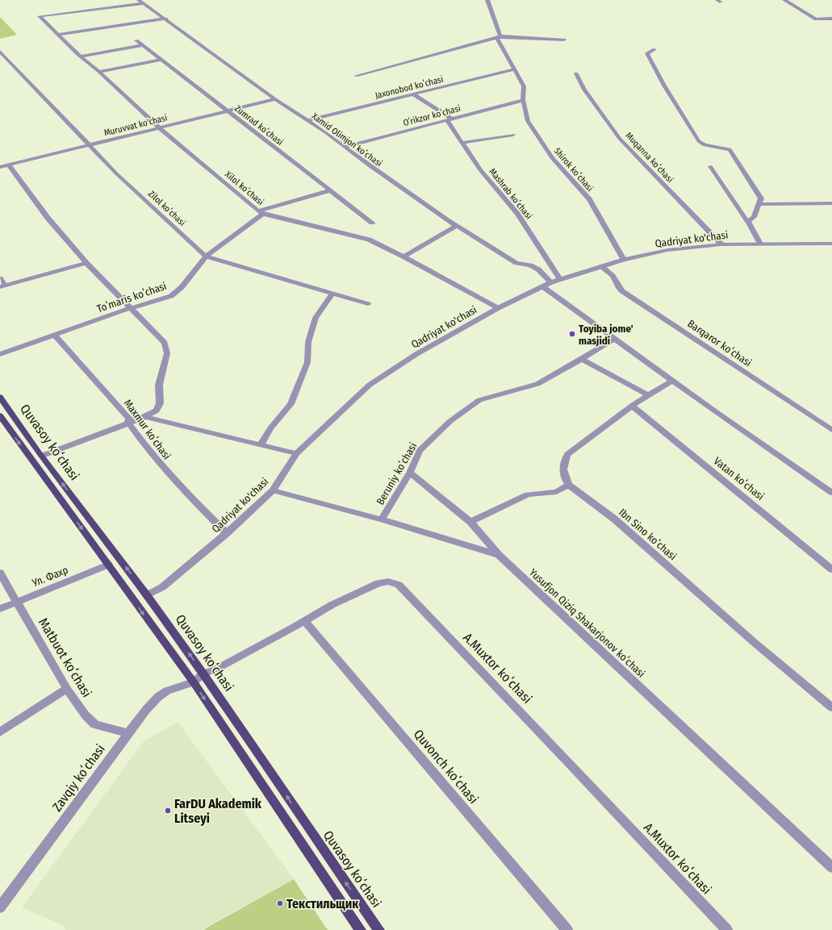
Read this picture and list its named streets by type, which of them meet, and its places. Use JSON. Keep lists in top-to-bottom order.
{
  "streets": {
    "main road": ["Quvasoy koʻchasi"],
    "street": [
      "Jaxonobod koʻchasi",
      "Oʻrikzor koʻchasi",
      "Muruvvat ko'chasi",
      "Zumrad koʻchasi",
      "Xamid Olimjon koʻchasi",
      "Muqanna koʻchasi",
      "Shirok koʻchasi",
      "Xilol koʻchasi",
      "Mashrab koʻchasi",
      "Zilol koʻchasi",
      "Qadriyat ko'chasi",
      "Toʻmaris koʻchasi",
      "Barqaror koʻchasi",
      "Maxmur koʻchasi",
      "Beruniy koʻchasi",
      "Vatan koʻchasi",
      "Ibn Sino koʻchasi",
      "Ул. Фахр",
      "Yusufjon Qiziq Shakarjonov koʻchasi",
      "Matbuot koʻchasi",
      "A.Muxtor koʻchasi",
      "Quvonch koʻchasi",
      "Zavqiy koʻchasi"
    ]
  },
  "crossings": [
    ["Jaxonobod koʻchasi", "Xamid Olimjon koʻchasi"],
    ["Jaxonobod koʻchasi", "Shirok koʻchasi"],
    ["Oʻrikzor koʻchasi", "Xamid Olimjon koʻchasi"],
    ["Oʻrikzor koʻchasi", "Shirok koʻchasi"],
    ["Oʻrikzor koʻchasi", "Mashrab koʻchasi"],
    ["Muruvvat ko'chasi", "Zumrad koʻchasi"],
    ["Muruvvat ko'chasi", "Xamid Olimjon koʻchasi"],
    ["Muruvvat ko'chasi", "Xilol koʻchasi"],
    ["Muruvvat ko'chasi", "Zilol koʻchasi"],
    ["Xamid Olimjon koʻchasi", "Xilol koʻchasi"],
    ["Xamid Olimjon koʻchasi", "Qadriyat ko'chasi"],
    ["Muqanna koʻchasi", "Qadriyat ko'chasi"],
    ["Shirok koʻchasi", "Qadriyat ko'chasi"],
    ["Xilol koʻchasi", "Qadriyat ko'chasi"],
    ["Xilol koʻchasi", "Toʻmaris koʻchasi"],
    ["Mashrab koʻchasi", "Qadriyat ko'chasi"],
    ["Zilol koʻchasi", "Toʻmaris koʻchasi"],
    ["Qadriyat ko'chasi", "Barqaror koʻchasi"],
    ["Qadriyat ko'chasi", "Maxmur koʻchasi"],
    ["Qadriyat ko'chasi", "Quvasoy koʻchasi"],
    ["Qadriyat ko'chasi", "Yusufjon Qiziq Shakarjonov koʻchasi"],
    ["Toʻmaris koʻchasi", "Maxmur koʻchasi"],
    ["Quvasoy koʻchasi", "A.Muxtor koʻchasi"],
    ["Beruniy koʻchasi", "Yusufjon Qiziq Shakarjonov koʻchasi"],
    ["Ул. Фахр", "Matbuot koʻchasi"],
    ["Matbuot koʻchasi", "Zavqiy koʻchasi"],
    ["A.Muxtor koʻchasi", "Quvonch koʻchasi"],
    ["A.Muxtor koʻchasi", "Zavqiy koʻchasi"]
  ],
  "places": ["Toyiba jome' masjidi", "FarDU Akademik Litseyi", "Текстильщик"]
}
